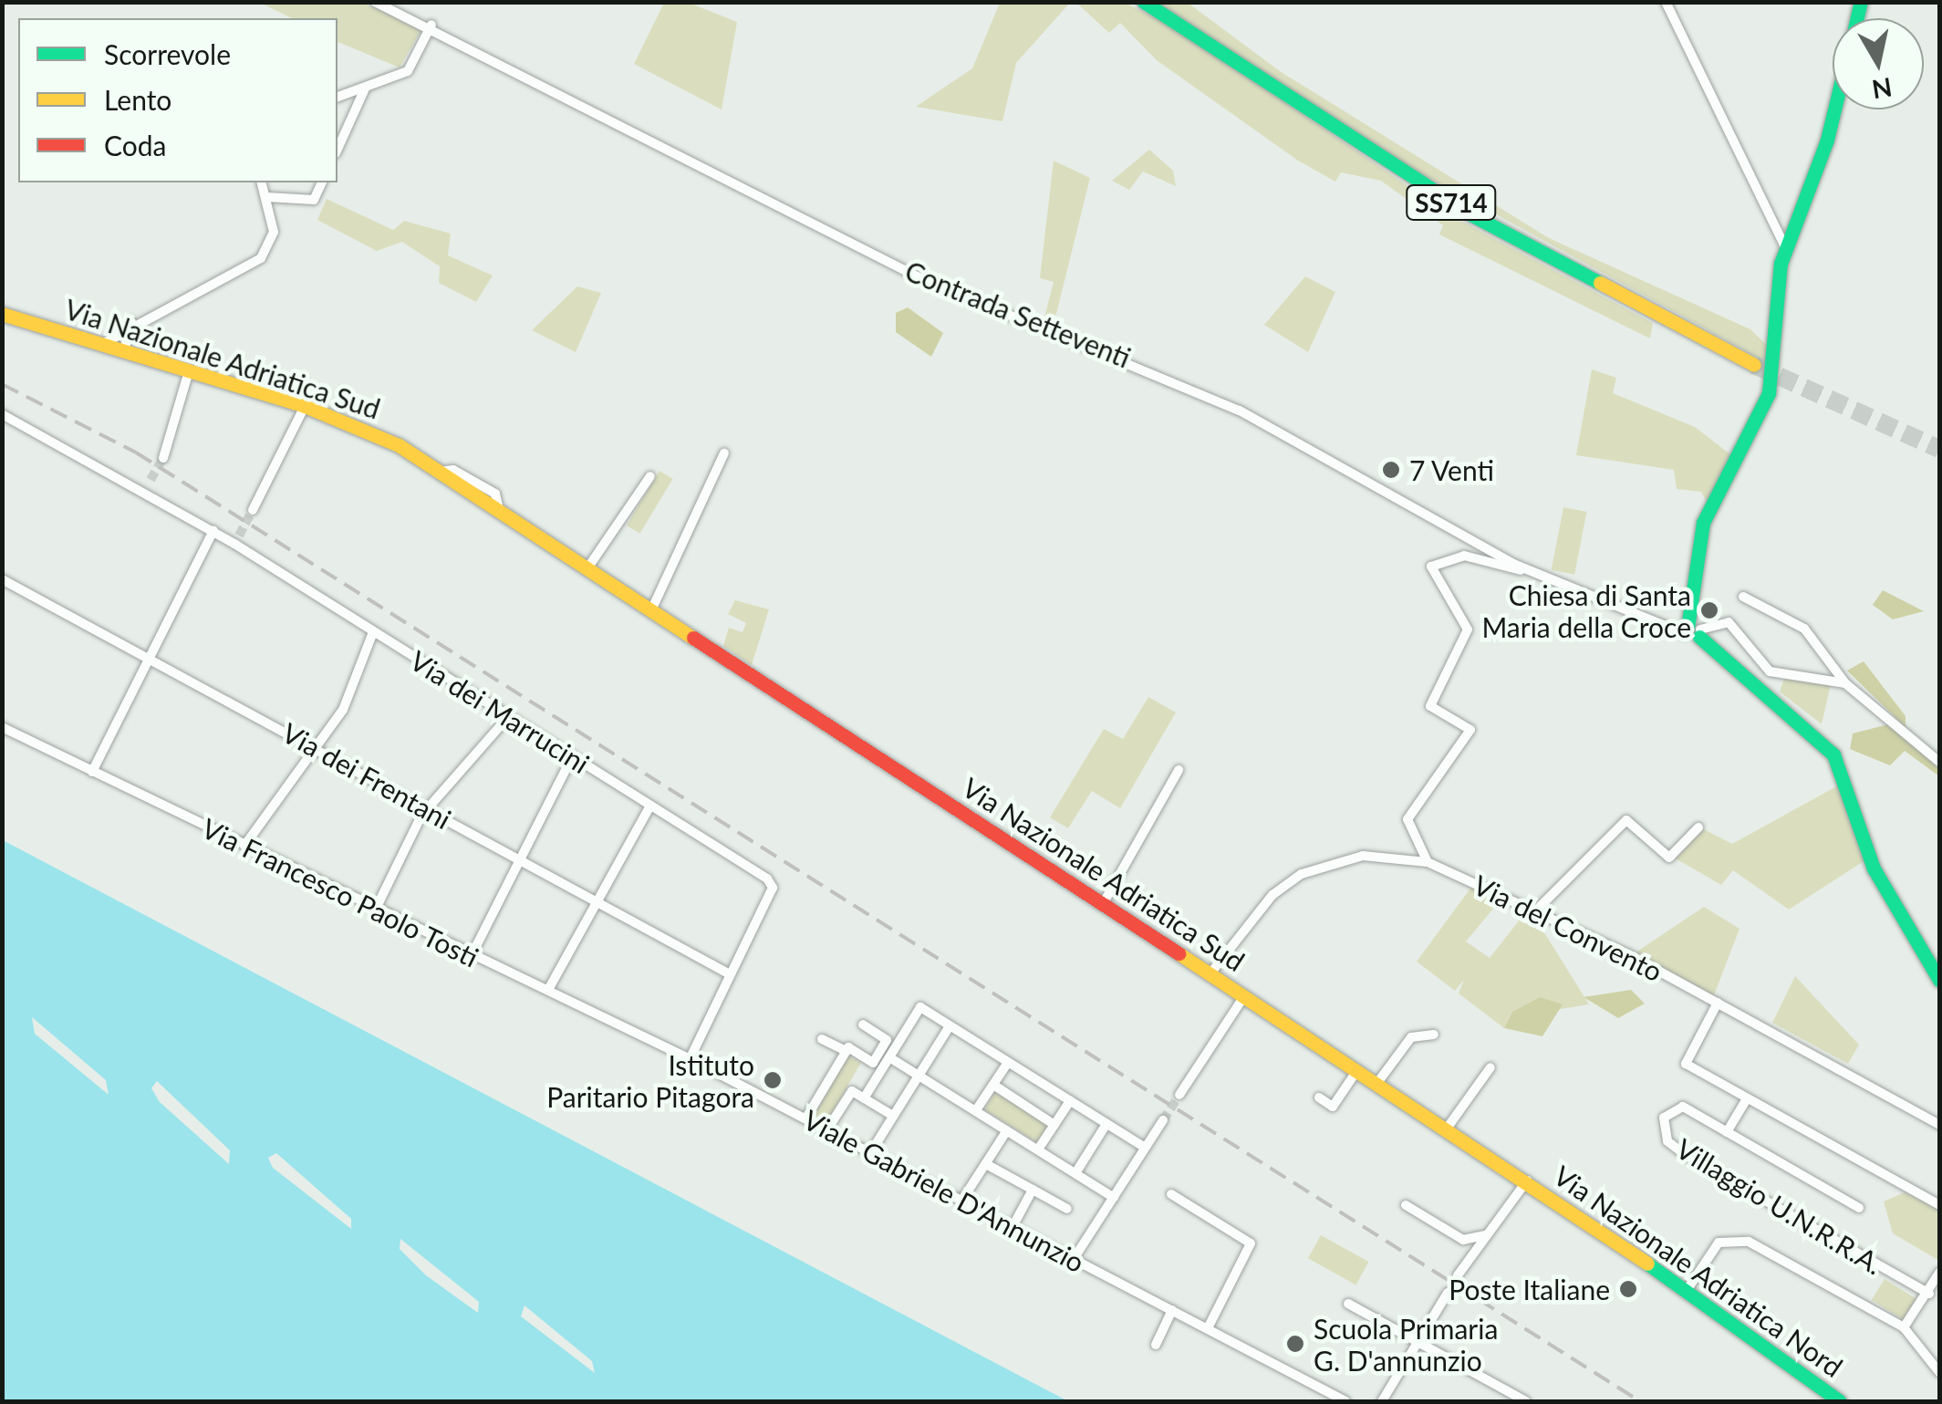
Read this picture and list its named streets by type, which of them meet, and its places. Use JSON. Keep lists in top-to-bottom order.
{
  "streets": {
    "main road": ["SS714", "Via Nazionale Adriatica Sud", "Via Nazionale Adriatica Nord"],
    "street": [
      "Contrada Setteventi",
      "Via dei Marrucini",
      "Via dei Frentani",
      "Via Francesco Paolo Tosti",
      "Via del Convento",
      "Viale Gabriele D'Annunzio",
      "Villaggio U.N.R.R.A."
    ]
  },
  "crossings": [
    ["Via Nazionale Adriatica Sud", "Via del Convento"],
    ["Via Nazionale Adriatica Sud", "Via Nazionale Adriatica Nord"],
    ["Via dei Marrucini", "Via dei Frentani"],
    ["Via Francesco Paolo Tosti", "Viale Gabriele D'Annunzio"]
  ],
  "places": [
    "7 Venti",
    "Chiesa di Santa Maria della Croce",
    "Istituto Paritario Pitagora",
    "Poste Italiane",
    "Scuola Primaria G. D'annunzio"
  ],
  "legend": ["Scorrevole", "Lento", "Coda"],
  "north": "bottom"
}
